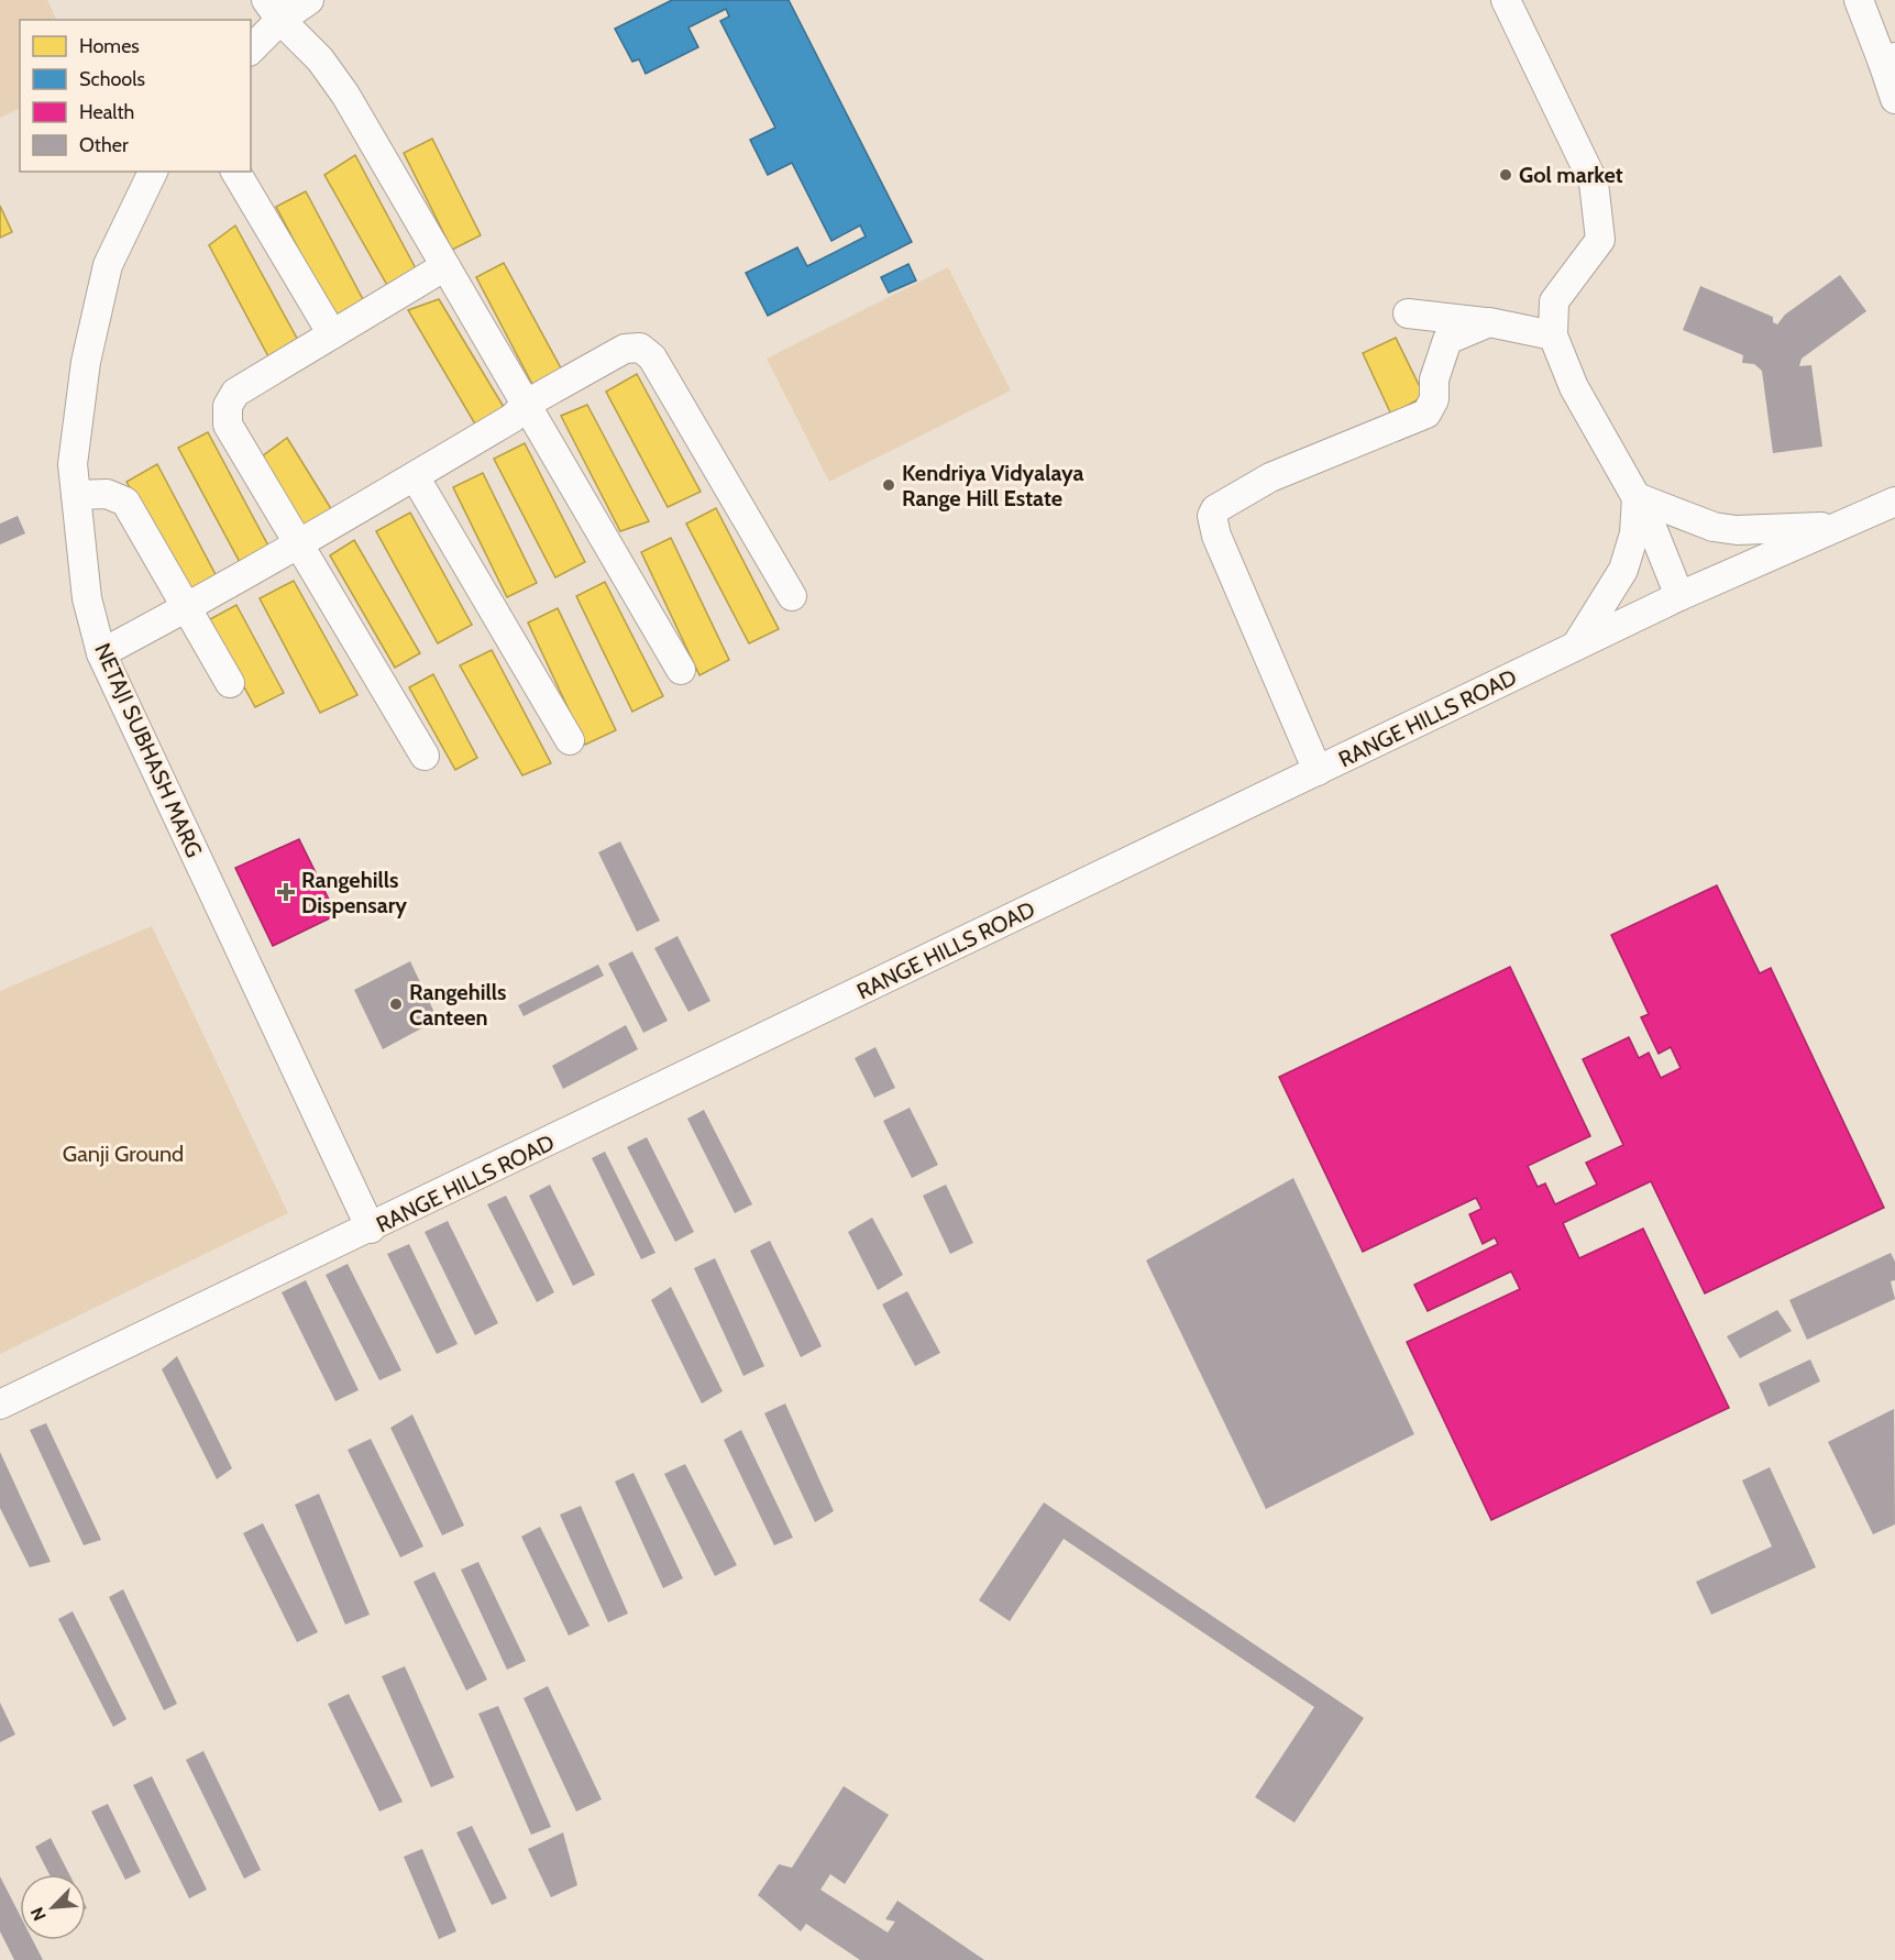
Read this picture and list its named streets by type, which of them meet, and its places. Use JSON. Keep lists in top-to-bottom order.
{
  "streets": {
    "street": ["RANGE HILLS ROAD", "NETAJI SUBHASH MARG"]
  },
  "crossings": [
    ["RANGE HILLS ROAD", "NETAJI SUBHASH MARG"]
  ],
  "parks": ["Ganji Ground"],
  "places": {
    "other": ["Gol market", "Kendriya Vidyalaya Range Hill Estate", "Rangehills Canteen"],
    "health": ["Rangehills Dispensary"]
  },
  "legend": [
    "Homes",
    "Schools",
    "Health",
    "Other"
  ],
  "north": "bottom left"
}
